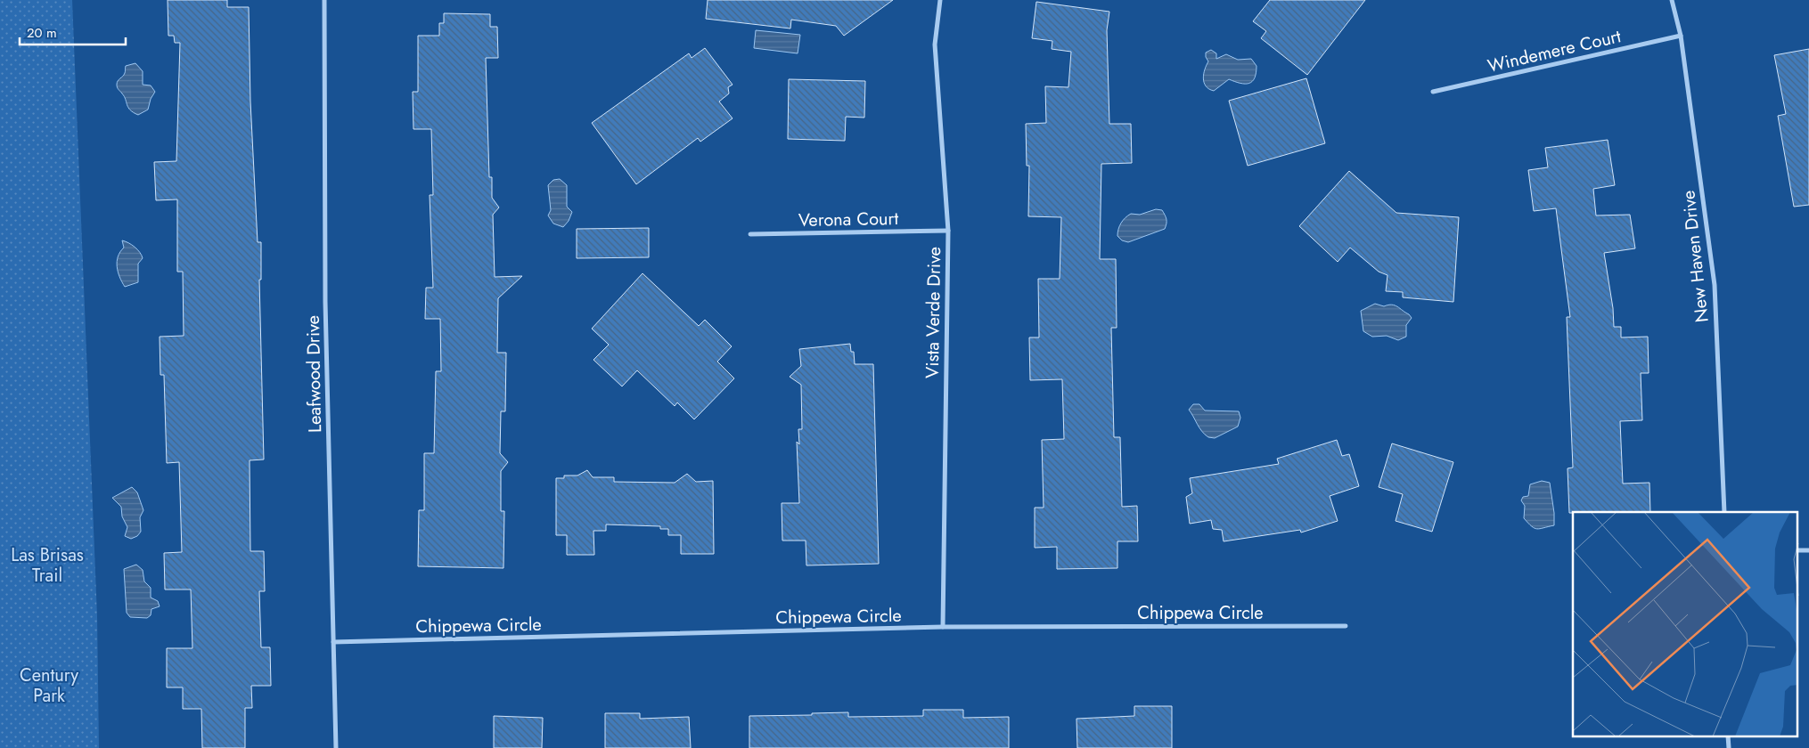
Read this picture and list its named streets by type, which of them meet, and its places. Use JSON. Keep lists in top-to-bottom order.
{
  "streets": {
    "street": [
      "Windemere Court",
      "Verona Court",
      "New Haven Drive",
      "Vista Verde Drive",
      "Leafwood Drive",
      "Chippewa Circle"
    ]
  },
  "crossings": [
    ["Windemere Court", "New Haven Drive"],
    ["Verona Court", "Vista Verde Drive"],
    ["Vista Verde Drive", "Chippewa Circle"],
    ["Leafwood Drive", "Chippewa Circle"]
  ],
  "parks": ["Las Brisas Trail", "Century Park"],
  "scale_bar": "20 m"
}
